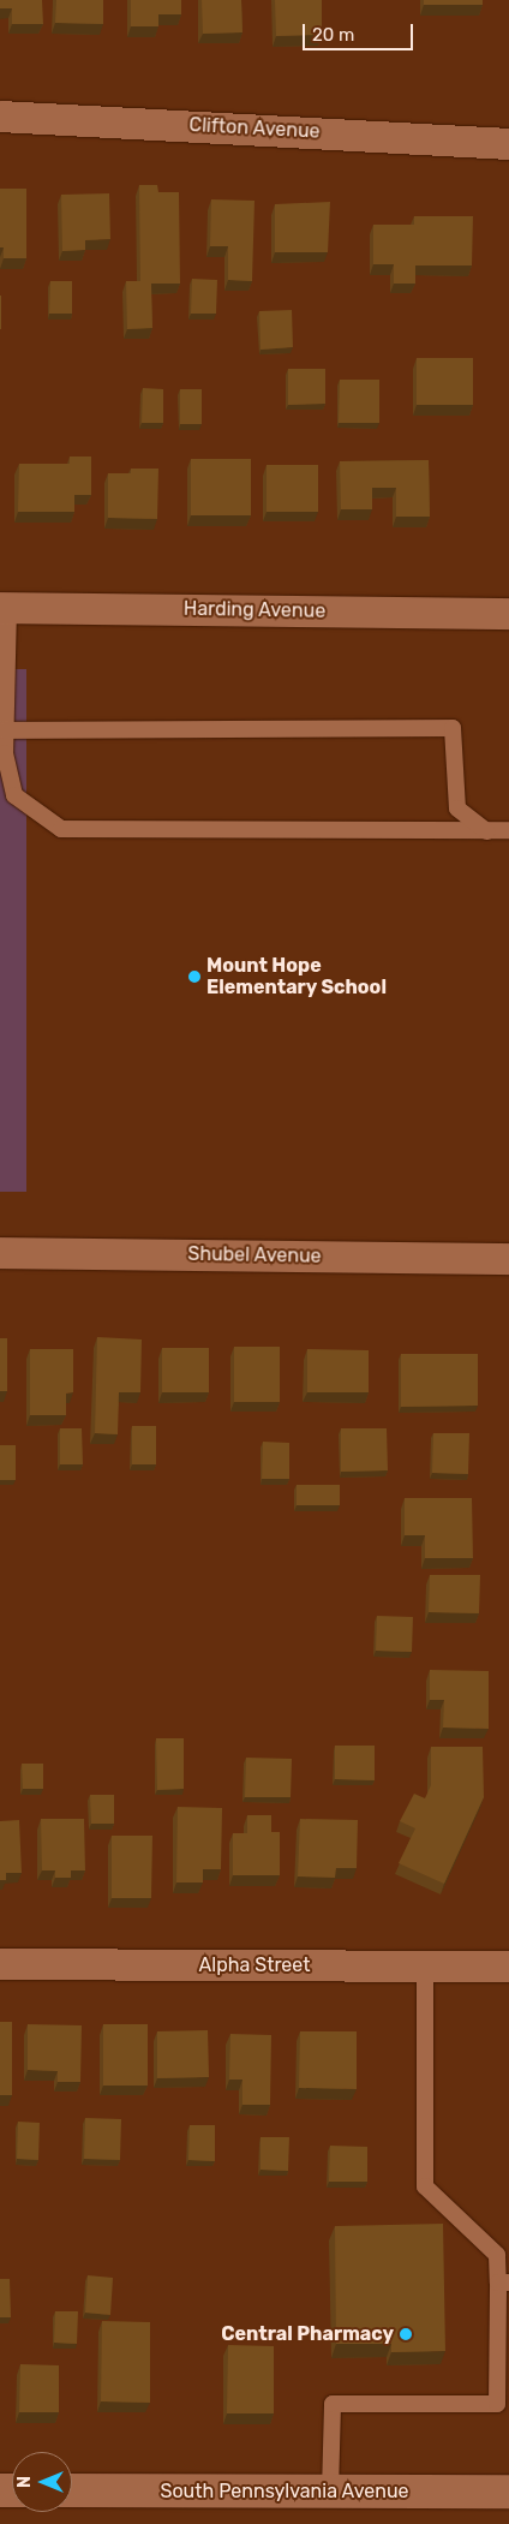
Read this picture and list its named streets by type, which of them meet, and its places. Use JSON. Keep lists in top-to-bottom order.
{
  "streets": {
    "main road": ["South Pennsylvania Avenue"],
    "street": [
      "Clifton Avenue",
      "Harding Avenue",
      "Shubel Avenue",
      "Alpha Street"
    ]
  },
  "places": ["Mount Hope Elementary School", "Central Pharmacy"],
  "scale_bar": "20 m",
  "north": "left"
}
